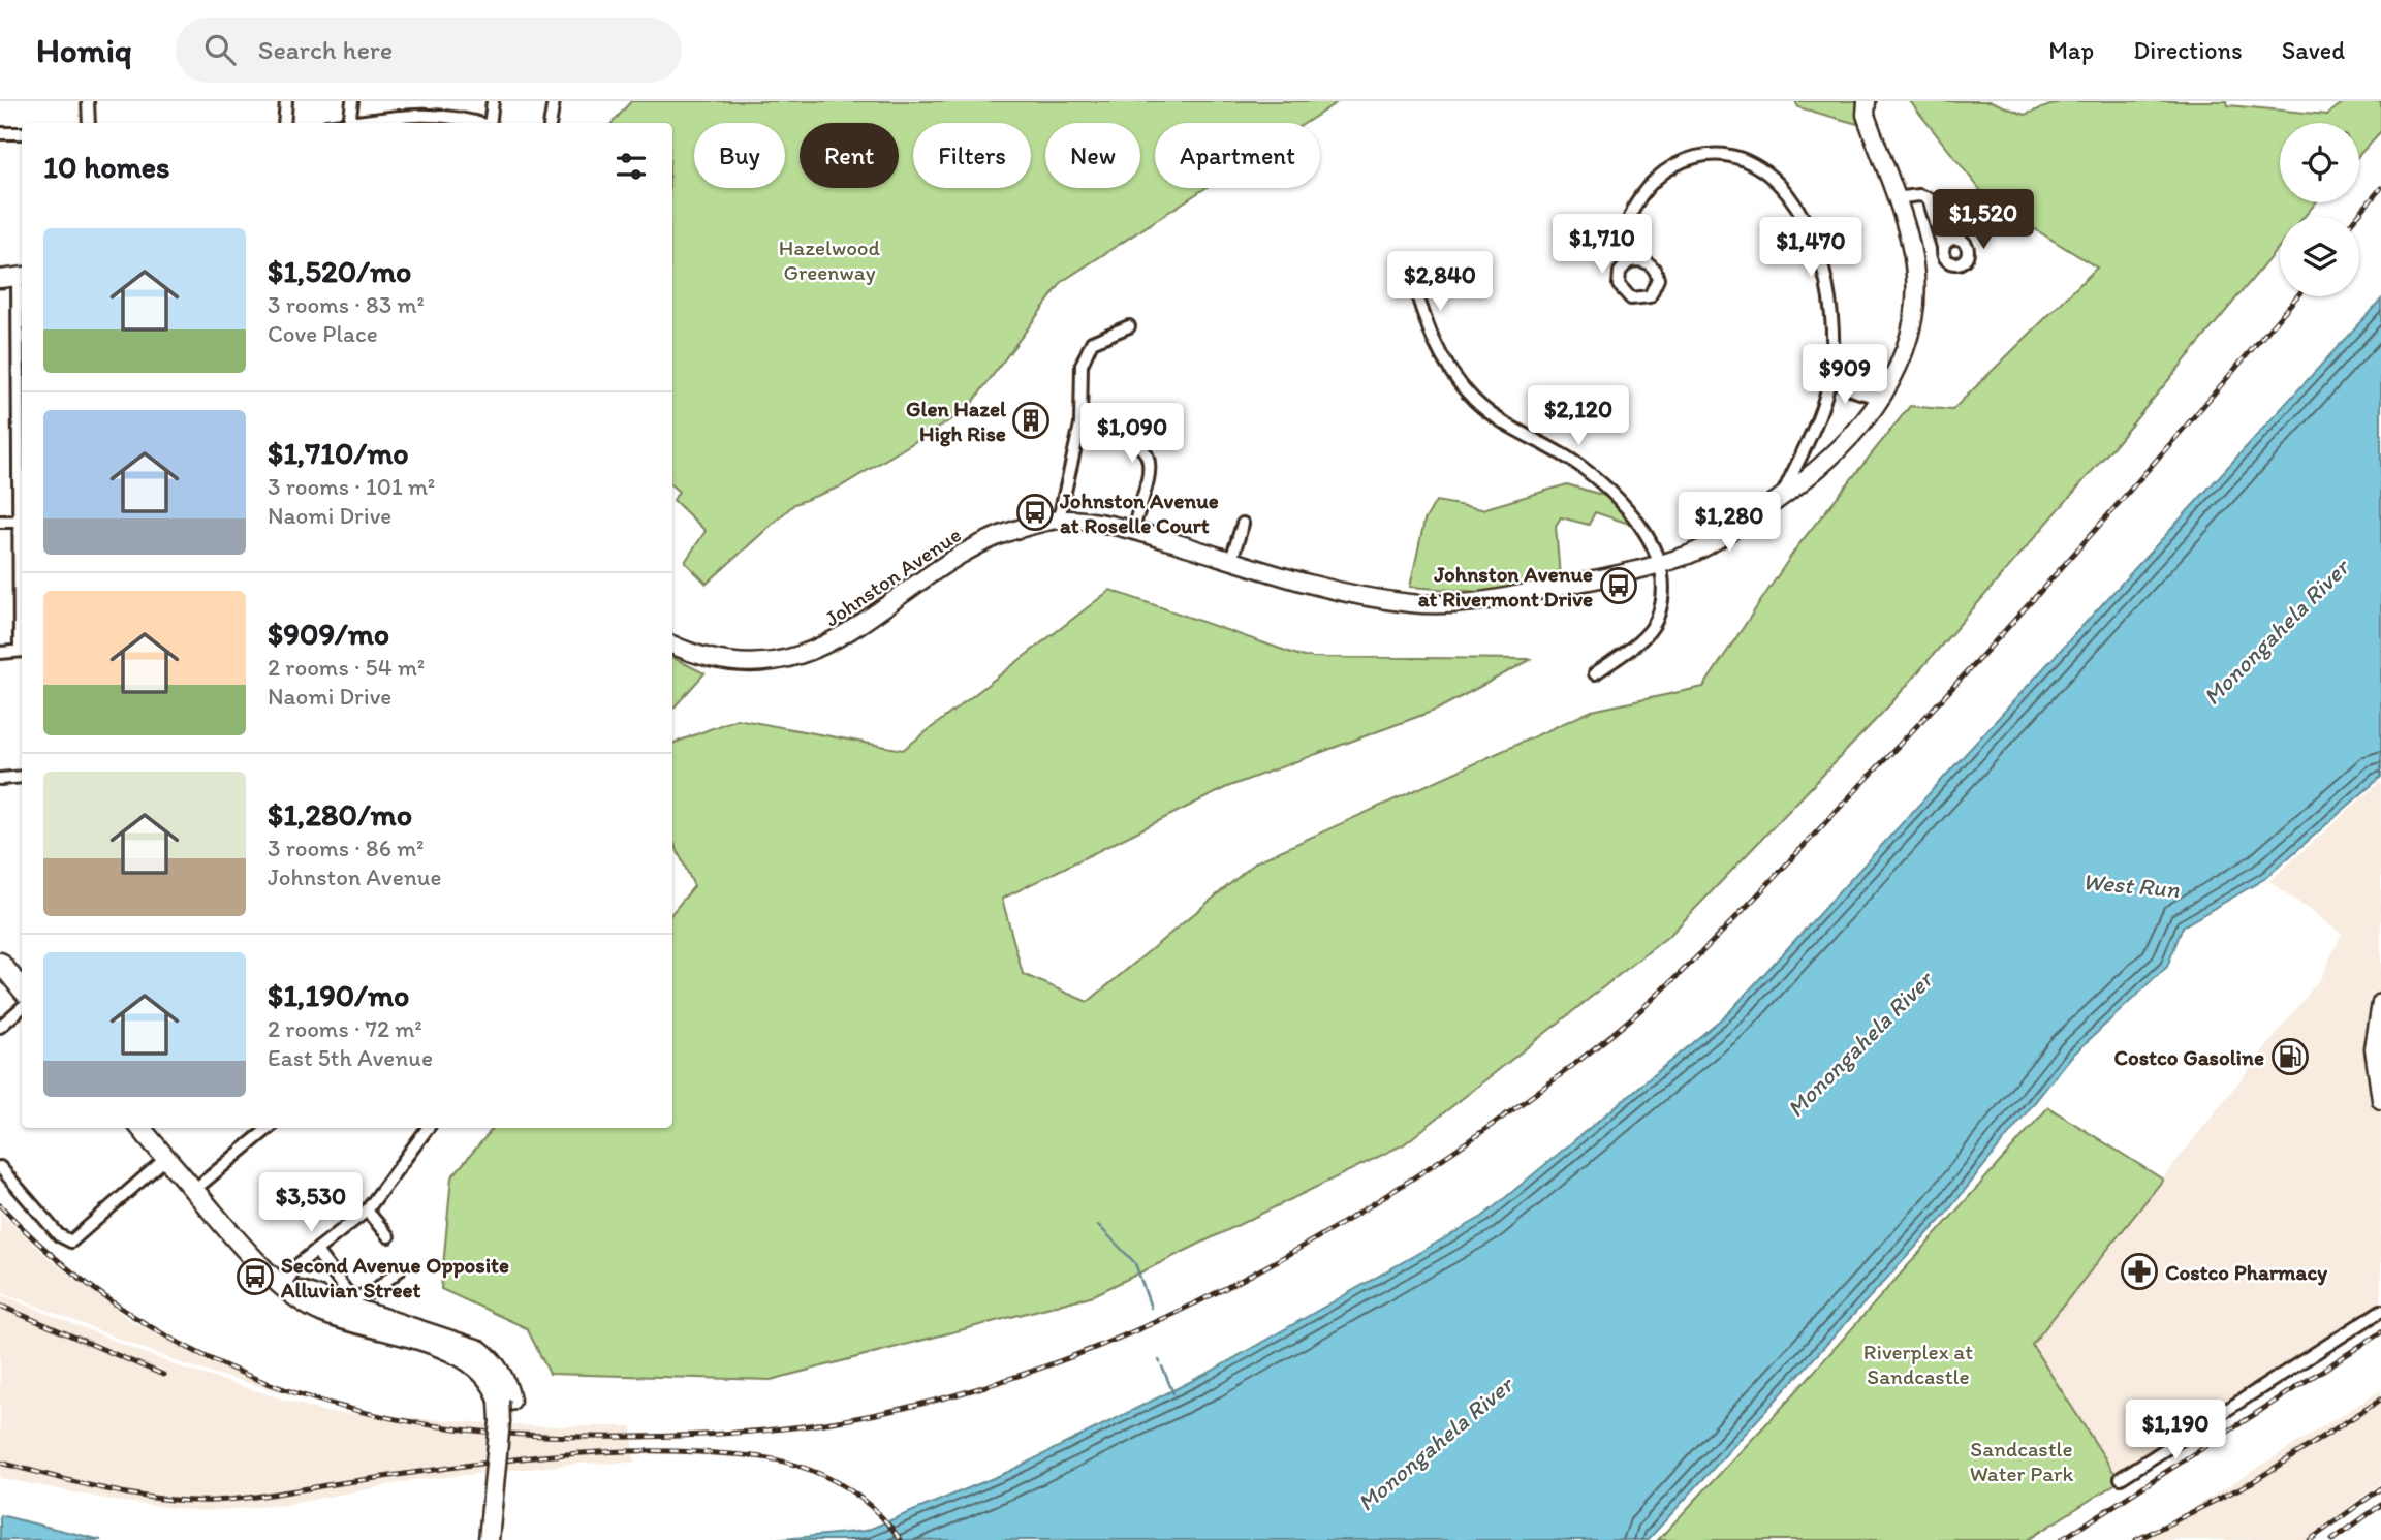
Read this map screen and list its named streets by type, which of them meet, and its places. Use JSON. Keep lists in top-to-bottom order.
{
  "streets": {
    "street": ["Johnston Avenue"]
  },
  "water": ["Monongahela River", "West Run"],
  "parks": ["Hazelwood Greenway", "Riverplex at Sandcastle", "Sandcastle Water Park"],
  "places": {
    "building": ["Glen Hazel High Rise"],
    "bus stop": ["Johnston Avenue at Roselle Court", "Johnston Avenue at Rivermont Drive", "Second Avenue Opposite Alluvian Street"],
    "fuel station": ["Costco Gasoline"],
    "pharmacy": ["Costco Pharmacy"]
  },
  "page": {
    "header": "Homiq",
    "search": "Search here",
    "nav": ["Map", "Directions", "Saved"],
    "chip": [
      "Buy",
      "Rent",
      "Filters",
      "New",
      "Apartment"
    ],
    "heading": "10 homes",
    "price": [
      "$1,520",
      "$1,710",
      "$1,470",
      "$2,840",
      "$909",
      "$2,120",
      "$1,090",
      "$1,280",
      "$3,530",
      "$1,190"
    ],
    "list": [
      {
        "name": "$1,520/mo",
        "note": "3 rooms · 83 m² · Cove Place"
      },
      {
        "name": "$1,710/mo",
        "note": "3 rooms · 101 m² · Naomi Drive"
      },
      {
        "name": "$909/mo",
        "note": "2 rooms · 54 m² · Naomi Drive"
      },
      {
        "name": "$1,280/mo",
        "note": "3 rooms · 86 m² · Johnston Avenue"
      },
      {
        "name": "$1,190/mo",
        "note": "2 rooms · 72 m² · East 5th Avenue"
      }
    ]
  }
}
